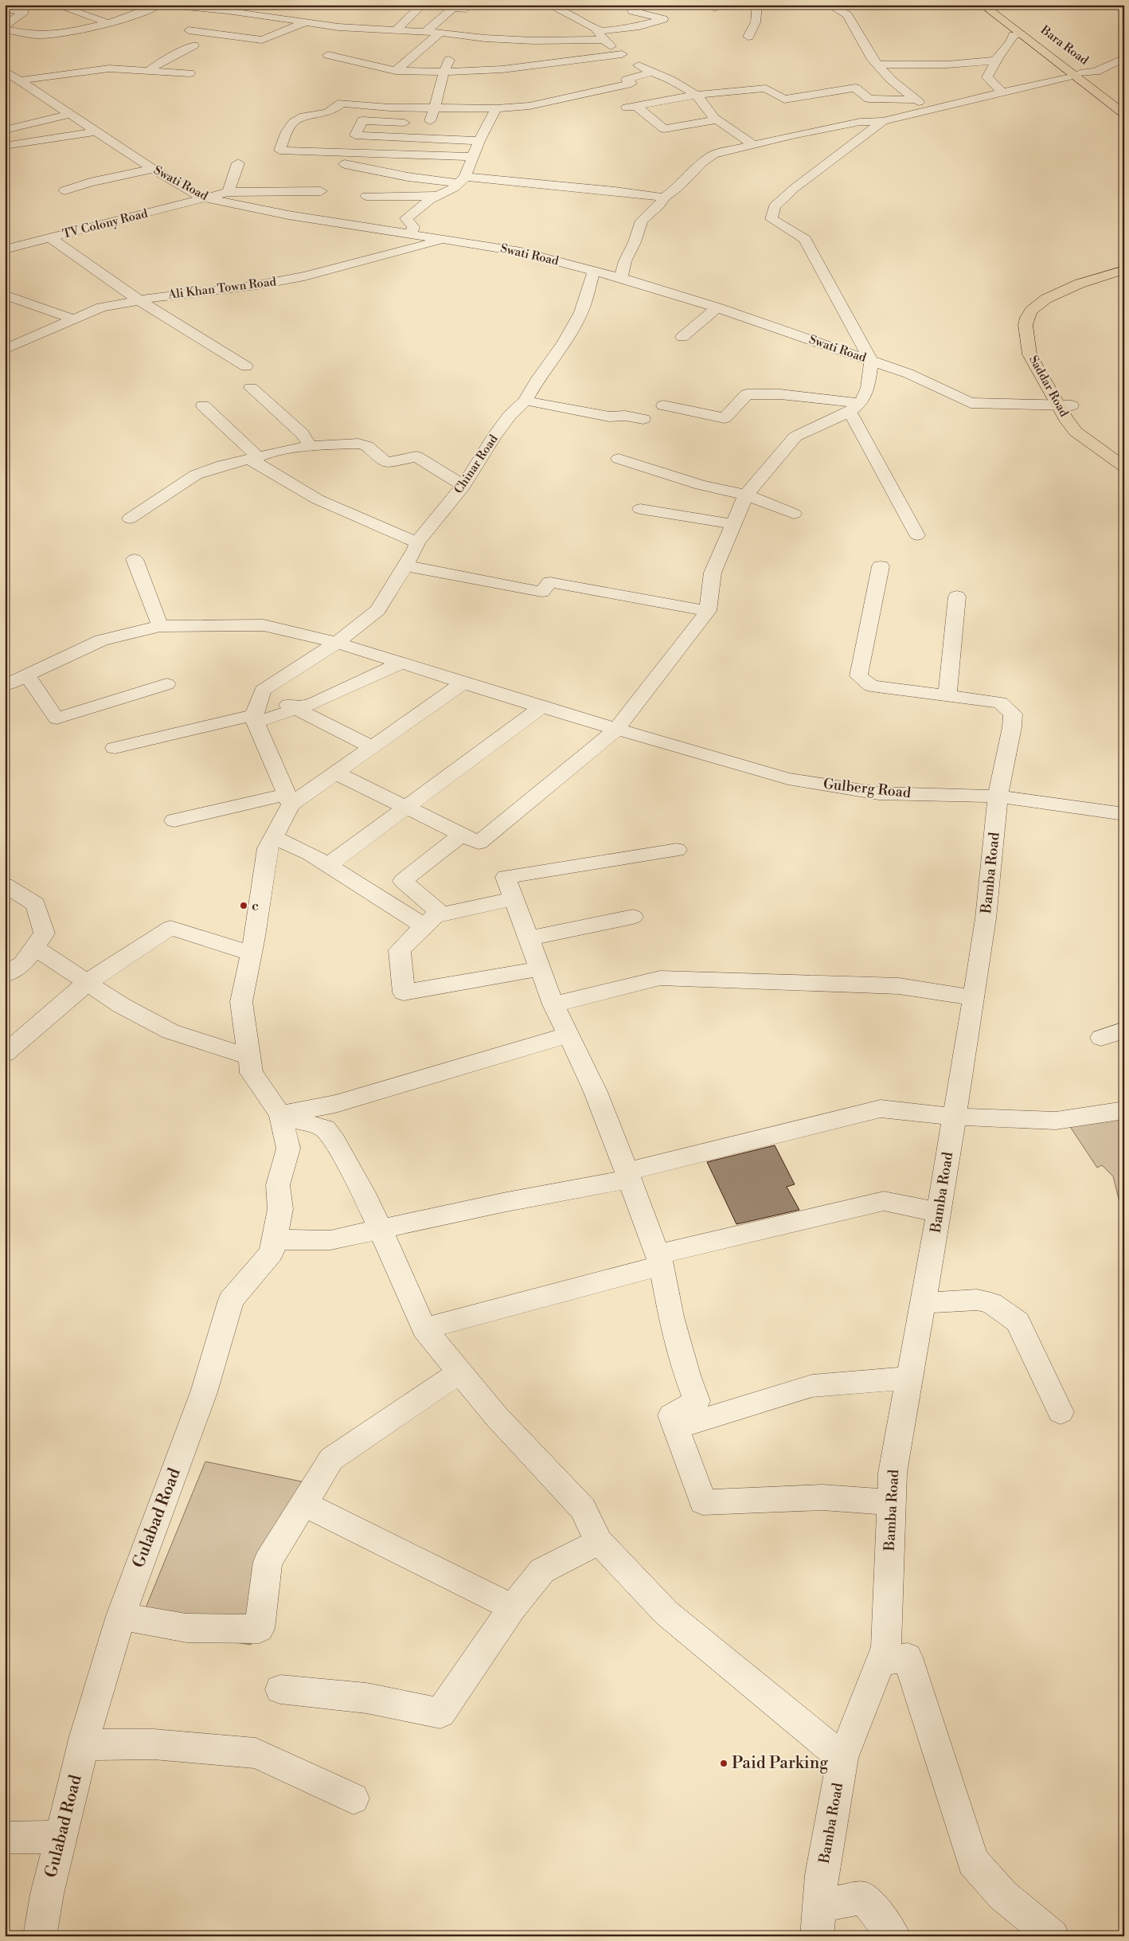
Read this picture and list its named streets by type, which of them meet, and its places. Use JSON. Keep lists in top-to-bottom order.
{
  "streets": {
    "main road": ["Bara Road", "Saddar Road"],
    "street": [
      "Swati Road",
      "TV Colony Road",
      "Ali Khan Town Road",
      "Chinar Road",
      "Gulberg Road",
      "Bamba Road",
      "Gulabad Road"
    ]
  },
  "crossings": [
    ["Swati Road", "TV Colony Road"],
    ["Swati Road", "Ali Khan Town Road"],
    ["Swati Road", "Saddar Road"],
    ["Swati Road", "Chinar Road"],
    ["Chinar Road", "Gulberg Road"],
    ["Gulberg Road", "Bamba Road"]
  ],
  "places": ["c", "Paid Parking"]
}
